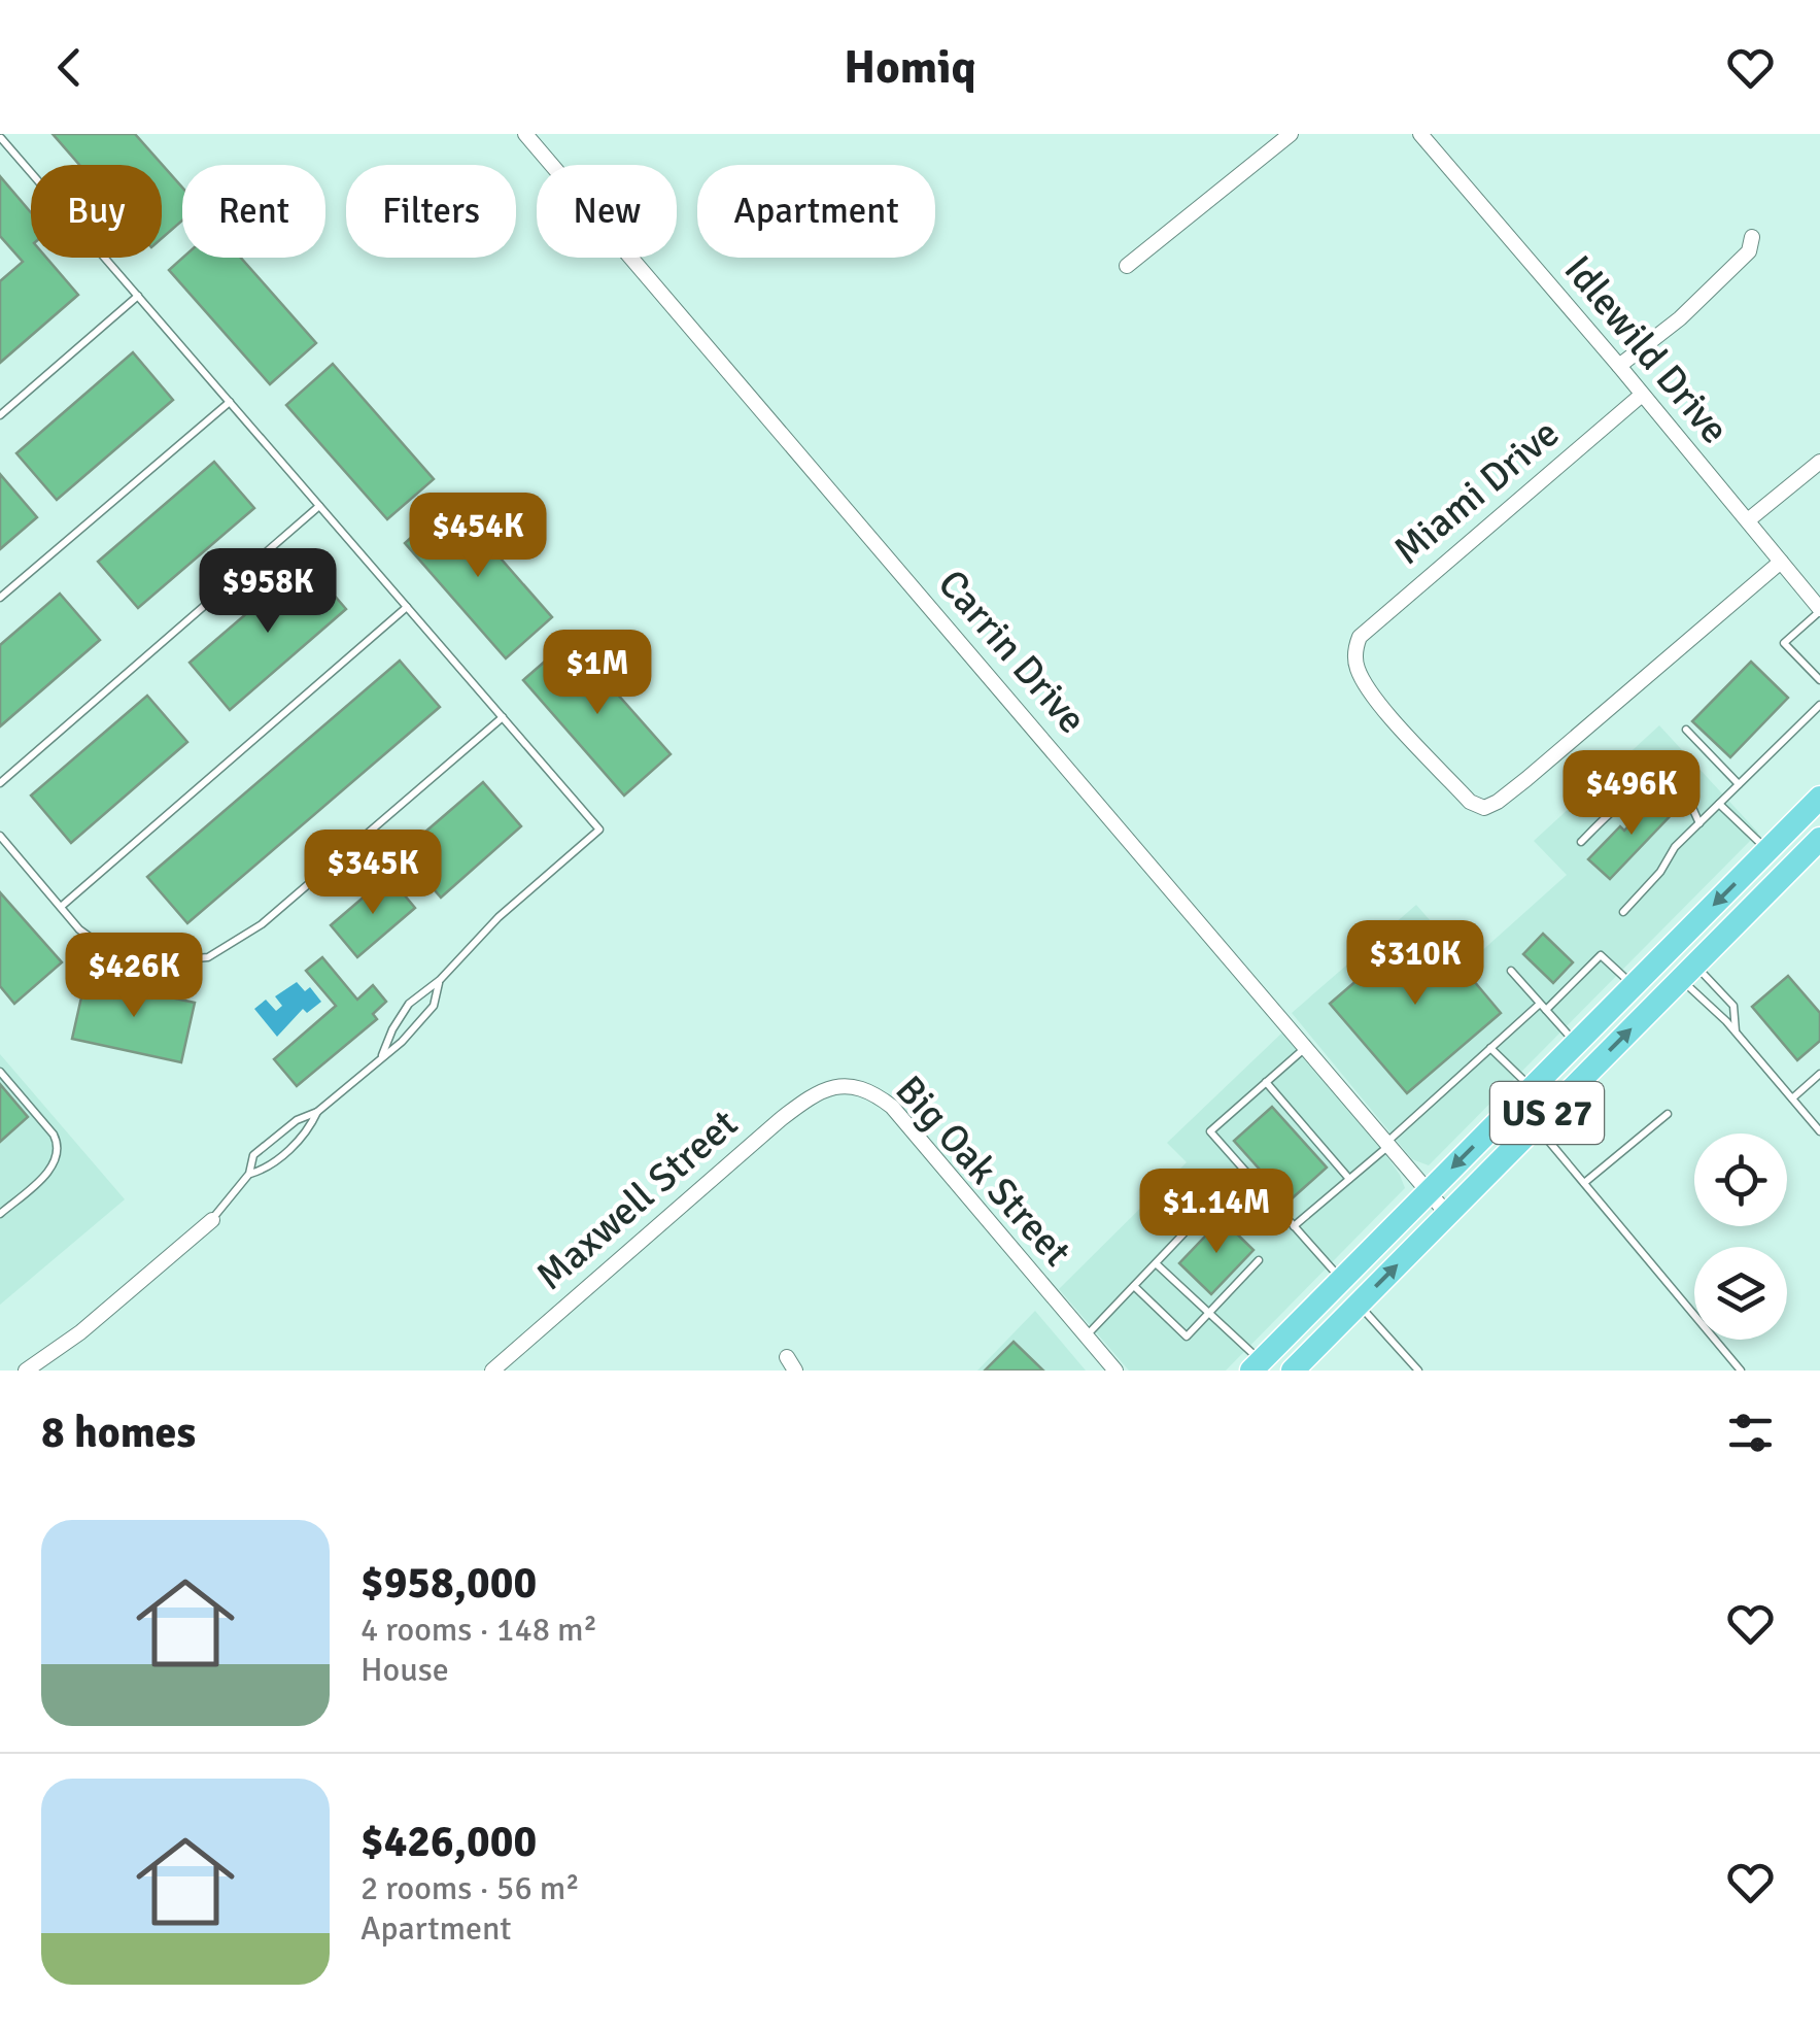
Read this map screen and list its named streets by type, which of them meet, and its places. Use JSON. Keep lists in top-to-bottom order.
{
  "streets": {
    "main road": ["US 27"],
    "street": [
      "Idlewild Drive",
      "Miami Drive",
      "Carrin Drive",
      "Big Oak Street",
      "Maxwell Street"
    ]
  },
  "crossings": [
    ["Idlewild Drive", "Miami Drive"],
    ["Carrin Drive", "US 27"],
    ["Big Oak Street", "Maxwell Street"]
  ],
  "page": {
    "header": "Homiq",
    "chip": [
      "Buy",
      "Rent",
      "Filters",
      "New",
      "Apartment"
    ],
    "price": [
      "$454K",
      "$958K",
      "$1M",
      "$496K",
      "$345K",
      "$310K",
      "$426K",
      "$1.14M"
    ],
    "heading": "8 homes",
    "list": [
      {
        "name": "$958,000",
        "note": "4 rooms · 148 m² · House"
      },
      {
        "name": "$426,000",
        "note": "2 rooms · 56 m² · Apartment"
      }
    ]
  }
}
